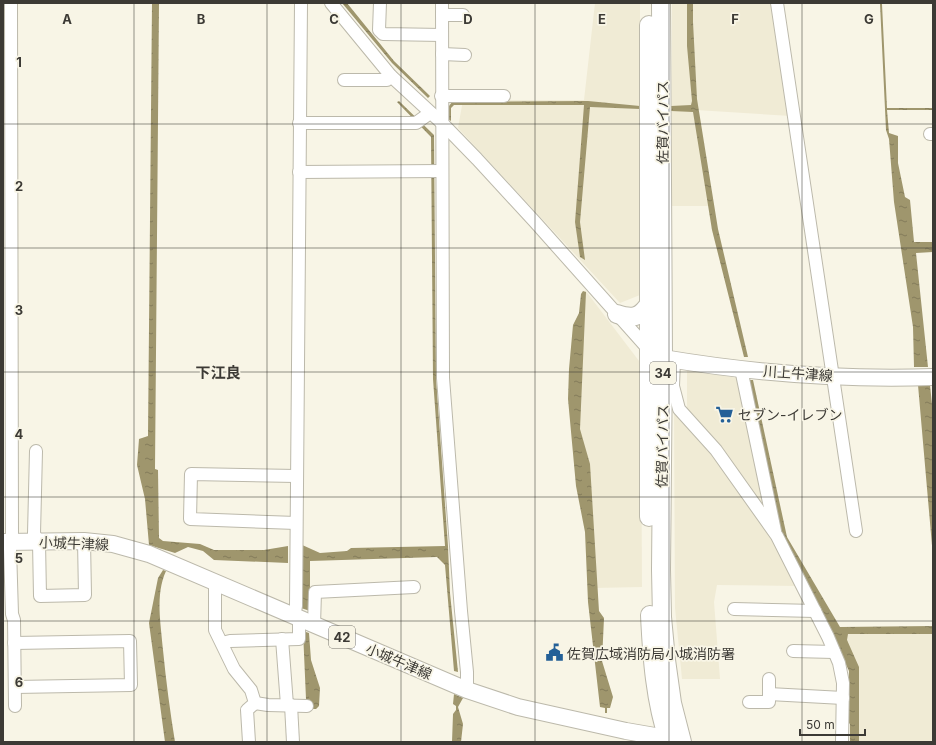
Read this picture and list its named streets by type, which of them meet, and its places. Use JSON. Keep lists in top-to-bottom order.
{
  "streets": {
    "highway": ["佐賀バイパス", "34"],
    "main road": ["川上牛津線", "小城牛津線", "42"]
  },
  "crossings": [
    ["佐賀バイパス", "川上牛津線"],
    ["佐賀バイパス", "小城牛津線"]
  ],
  "districts": ["下江良"],
  "places": {
    "supermarket": ["セブン-イレブン"],
    "public building": ["佐賀広域消防局小城消防署"]
  },
  "scale_bar": "50 m",
  "grid": {
    "columns": [
      "A",
      "B",
      "C",
      "D",
      "E",
      "F",
      "G"
    ],
    "rows": [
      "1",
      "2",
      "3",
      "4",
      "5",
      "6"
    ]
  }
}
